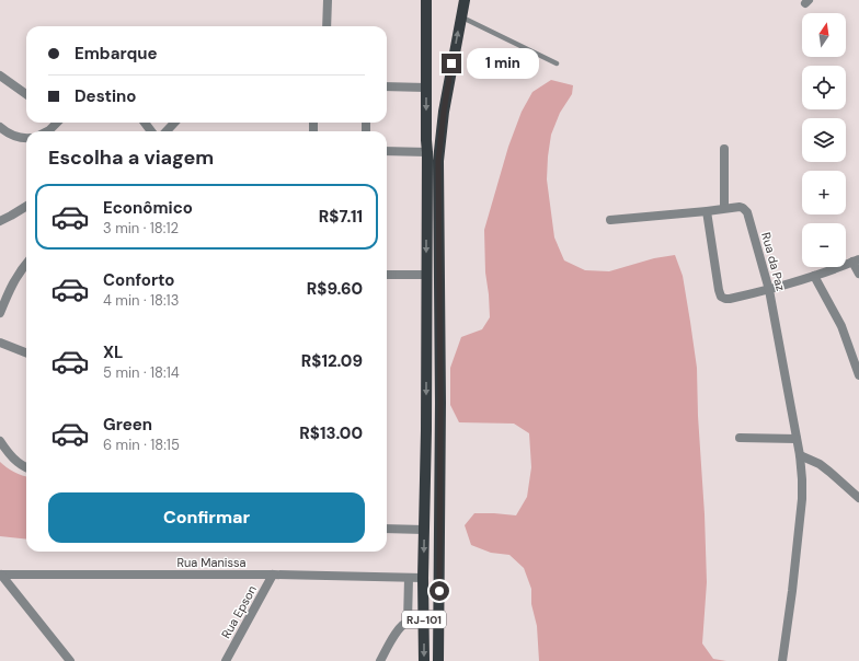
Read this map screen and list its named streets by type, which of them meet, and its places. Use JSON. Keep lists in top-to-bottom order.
{
  "streets": {
    "main road": ["RJ-101"],
    "street": ["Rua da Paz", "Rua Manissa", "Rua Epson"]
  },
  "crossings": [
    ["Rua Manissa", "Rua Epson"],
    ["Rua Manissa", "RJ-101"]
  ],
  "north": "top",
  "page": {
    "map_buttons": ["+", "−"],
    "banner": ["Embarque", "Destino"],
    "bubble": "1 min",
    "heading": "Escolha a viagem",
    "list": [
      {
        "name": "Econômico",
        "note": "3 min · 18:12",
        "value": "R$7.11"
      },
      {
        "name": "Conforto",
        "note": "4 min · 18:13",
        "value": "R$9.60"
      },
      {
        "name": "XL",
        "note": "5 min · 18:14",
        "value": "R$12.09"
      },
      {
        "name": "Green",
        "note": "6 min · 18:15",
        "value": "R$13.00"
      }
    ],
    "buttons": "Confirmar"
  }
}
